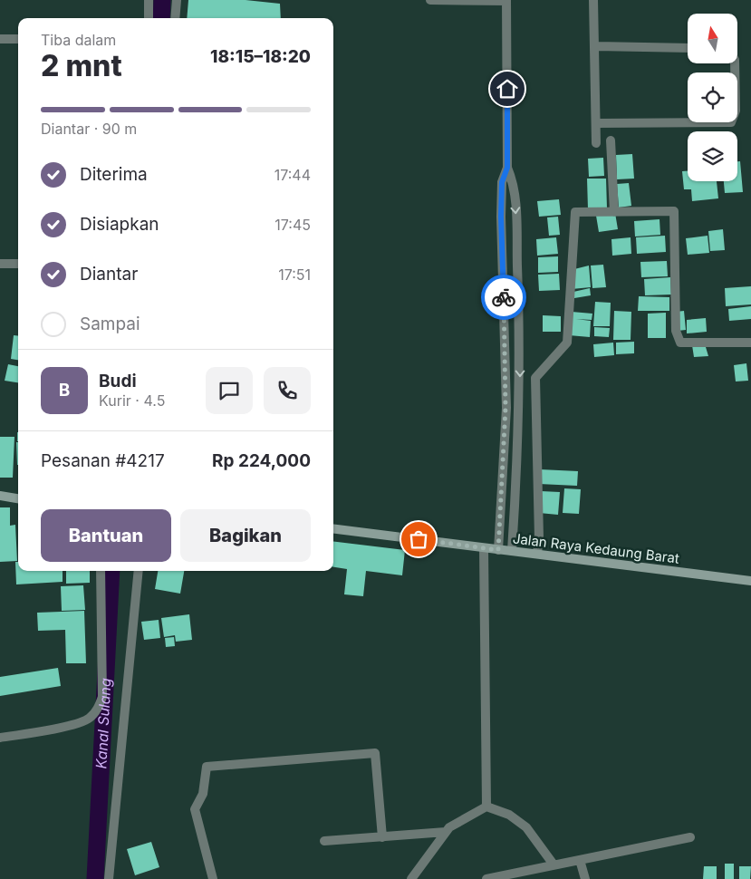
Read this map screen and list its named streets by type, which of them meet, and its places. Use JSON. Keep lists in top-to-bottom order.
{
  "streets": {
    "street": ["Jalan Raya Kedaung Barat"]
  },
  "water": ["Kanal Sulang"],
  "north": "top",
  "page": {
    "heading": ["2 mnt", "Tiba dalam", "18:15–18:20"],
    "panel": [
      "Budi",
      "Kurir · 4.5",
      "Pesanan #4217",
      "Rp 224,000"
    ],
    "bar": "Diantar · 90 m",
    "list": [
      ["Diterima", "17:44"],
      ["Disiapkan", "17:45"],
      ["Diantar", "17:51"],
      "Sampai"
    ],
    "round": "B",
    "buttons": ["Bantuan", "Bagikan"]
  }
}
